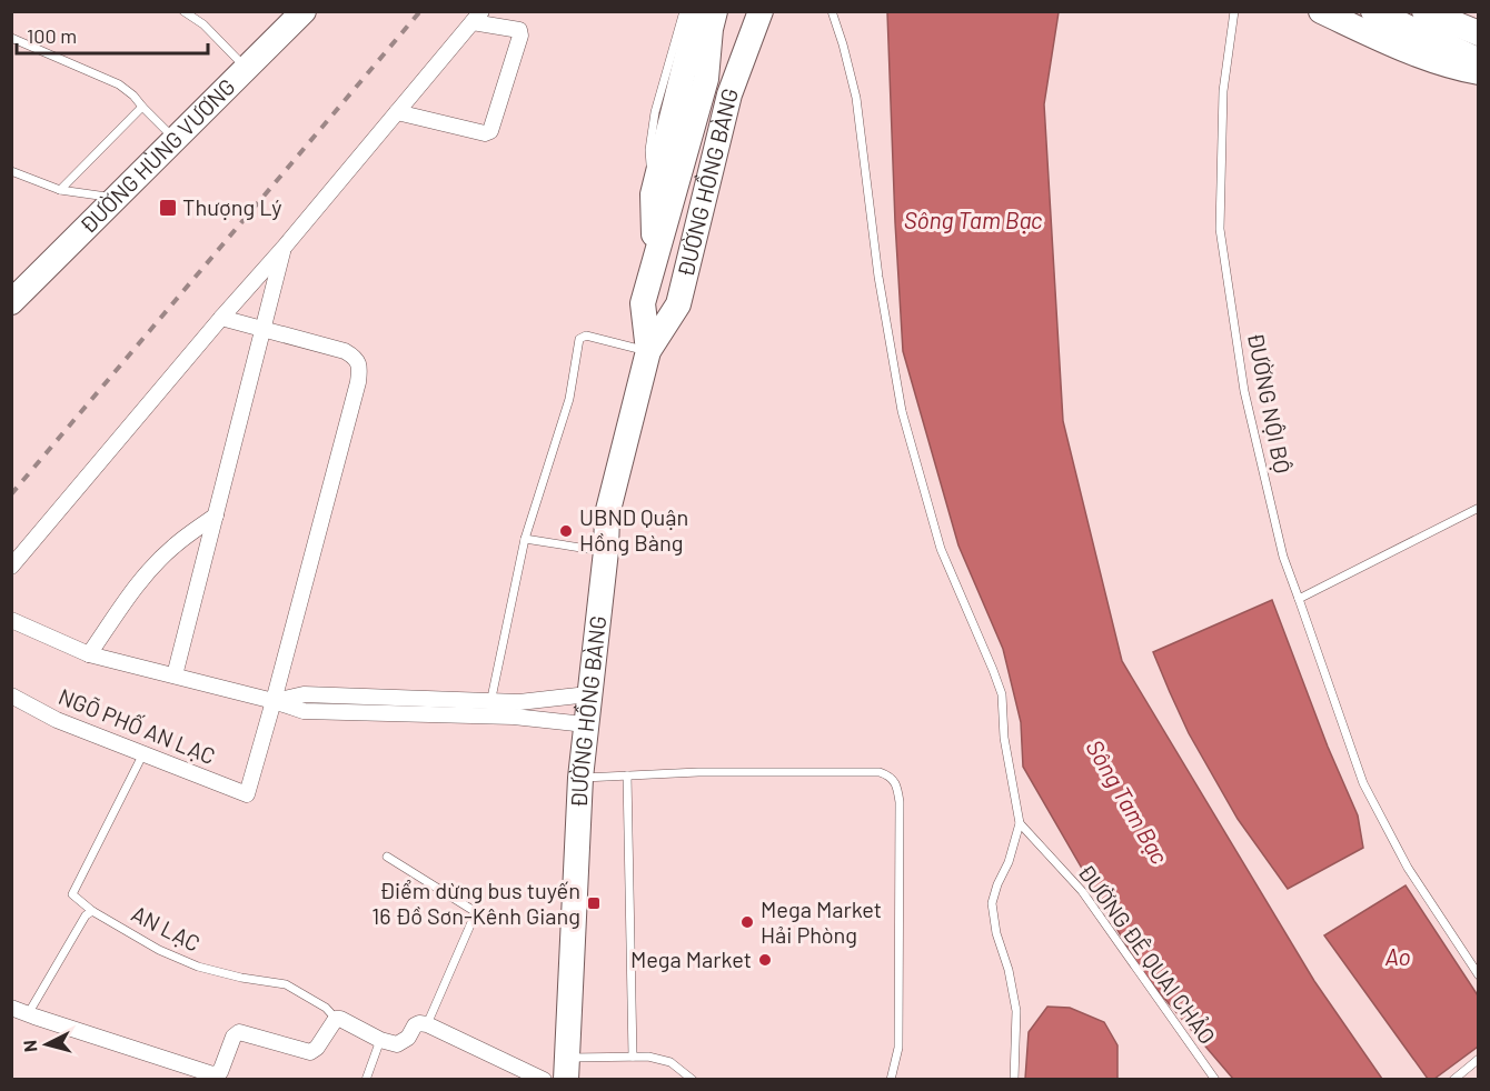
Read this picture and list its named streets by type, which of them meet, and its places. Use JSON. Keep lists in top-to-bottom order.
{
  "streets": {
    "main road": ["ĐƯỜNG HÙNG VƯƠNG", "ĐƯỜNG HỒNG BÀNG"],
    "street": ["NGÕ PHỐ AN LẠC"],
    "lane": ["ĐƯỜNG NỘI BỘ", "AN LẠC", "ĐƯỜNG ĐÊ QUAI CHẢO"]
  },
  "water": ["Sông Tam Bạc", "Ao"],
  "places": {
    "transit": ["Thượng Lý", "Điểm dừng bus tuyến 16 Đồ Sơn-Kênh Giang"],
    "other": ["UBND Quận Hồng Bàng", "Mega Market Hải Phòng", "Mega Market"]
  },
  "scale_bar": "100 m",
  "north": "left"
}
